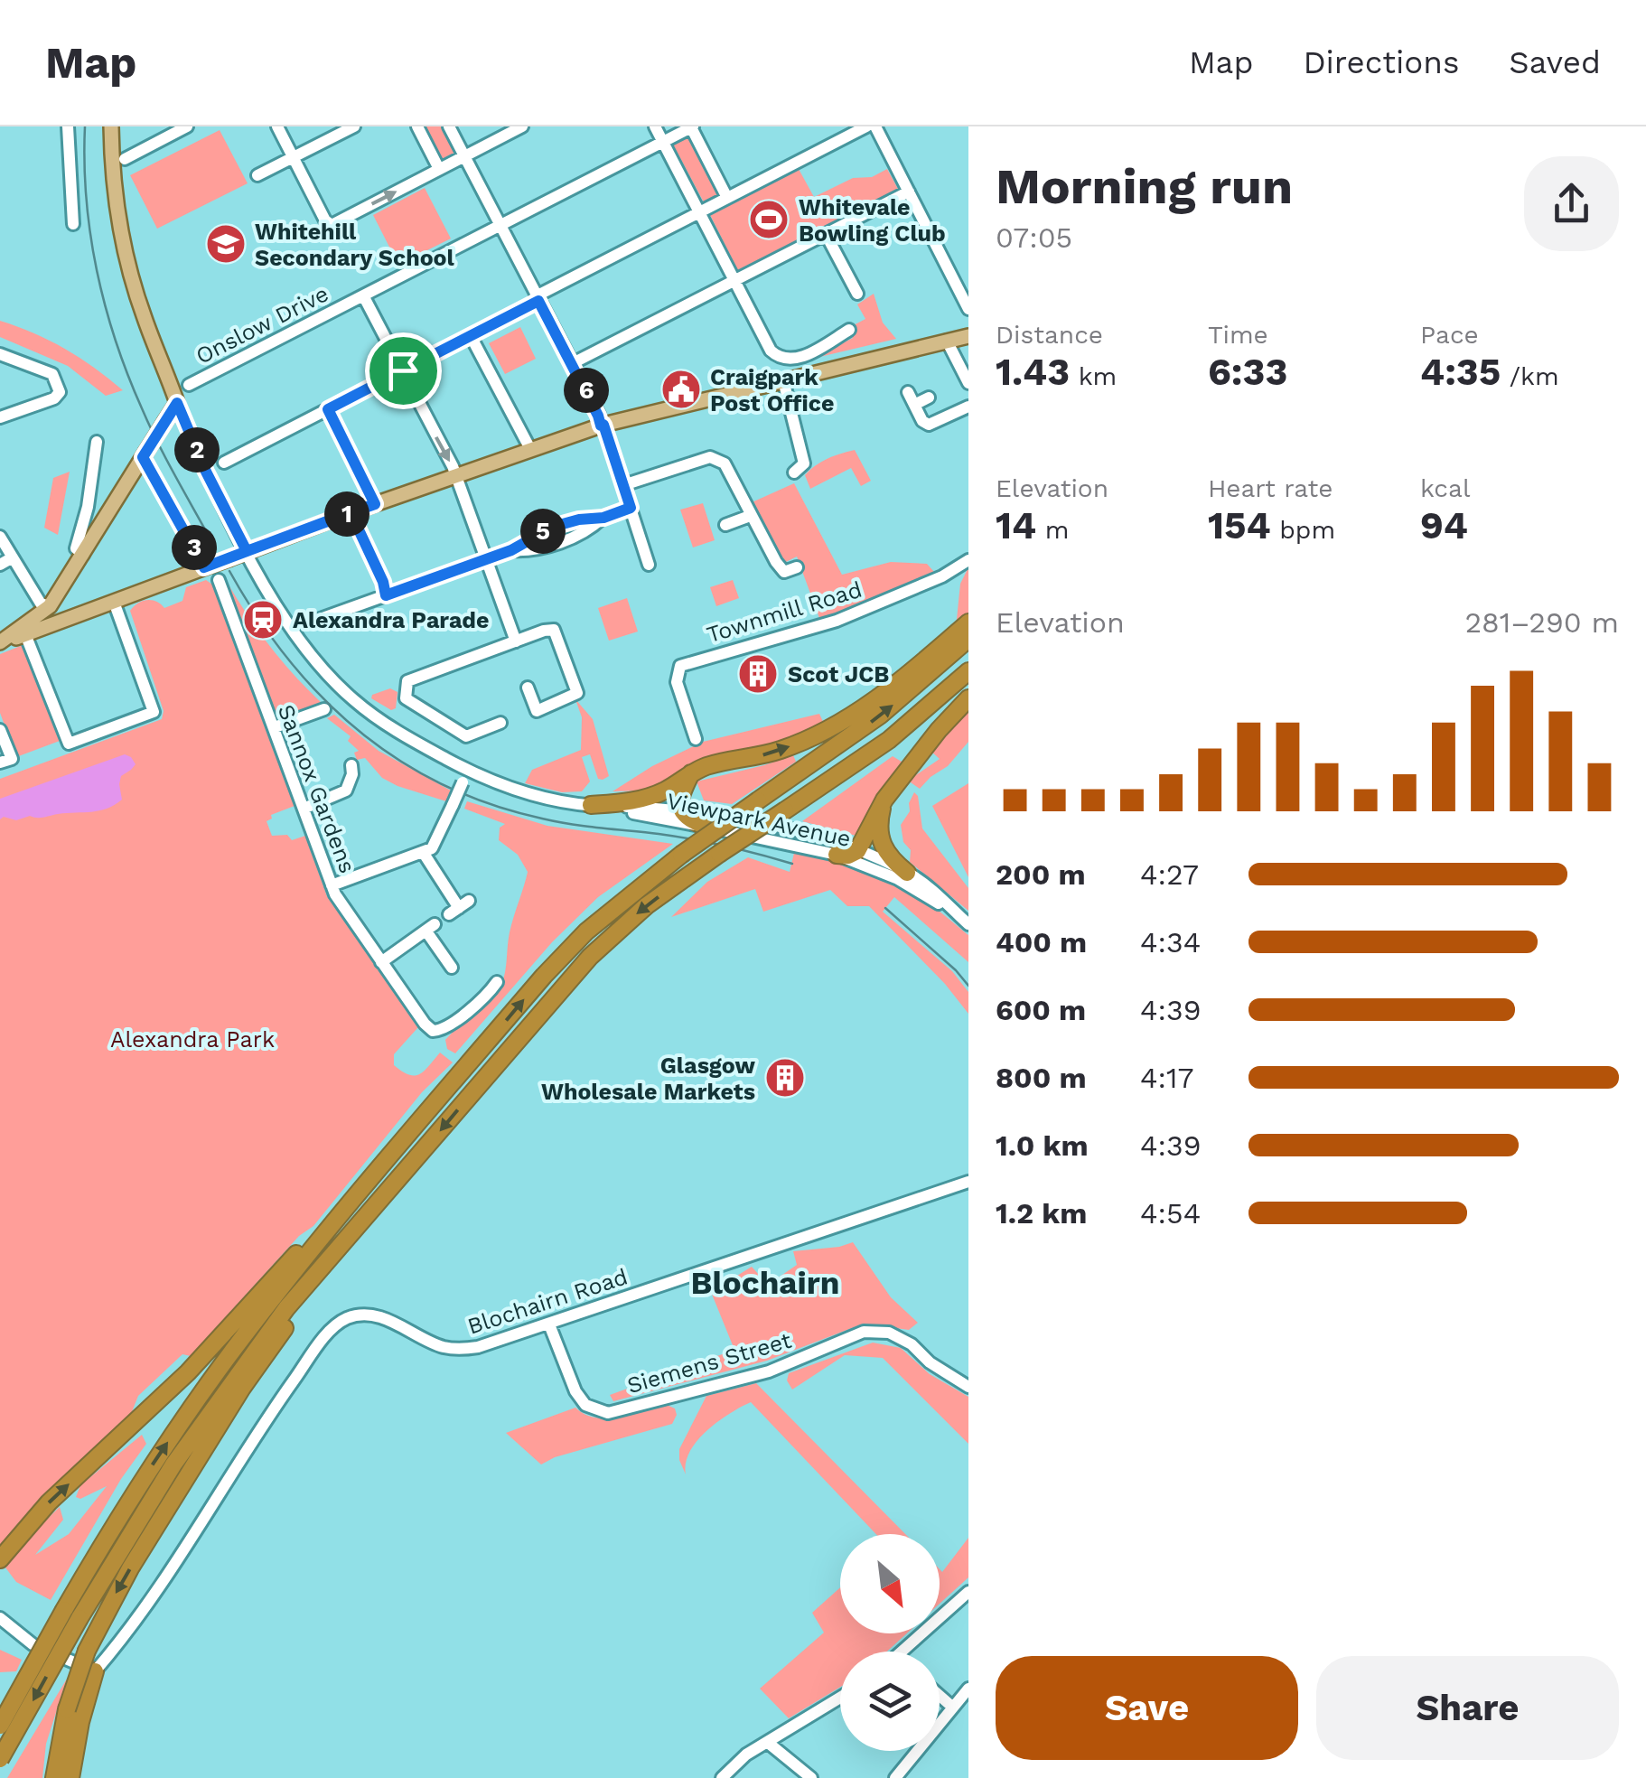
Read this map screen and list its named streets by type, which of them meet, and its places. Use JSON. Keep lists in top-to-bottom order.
{
  "streets": {
    "street": [
      "Onslow Drive",
      "Townmill Road",
      "Sannox Gardens",
      "Viewpark Avenue",
      "Blochairn Road",
      "Siemens Street"
    ]
  },
  "crossings": [
    ["Blochairn Road", "Siemens Street"]
  ],
  "districts": ["Blochairn"],
  "parks": ["Alexandra Park"],
  "places": {
    "sports": ["Whitevale Bowling Club"],
    "school or university": ["Whitehill Secondary School"],
    "public building": ["Craigpark Post Office"],
    "station": ["Alexandra Parade"],
    "building": ["Scot JCB", "Glasgow Wholesale Markets"]
  },
  "north": "bottom right",
  "page": {
    "header": "Map",
    "nav": ["Map", "Directions", "Saved"],
    "heading": ["Morning run", "07:05"],
    "stats": [
      ["Distance", "1.43 km"],
      ["Time", "6:33"],
      ["Pace", "4:35 /km"],
      ["Elevation", "14 m"],
      ["Heart rate", "154 bpm"],
      ["kcal", "94"]
    ],
    "pins": [
      "6",
      "2",
      "1",
      "5",
      "3"
    ],
    "chart": ["Elevation", "281–290 m"],
    "list": [
      {
        "name": "200 m",
        "note": "4:27"
      },
      {
        "name": "400 m",
        "note": "4:34"
      },
      {
        "name": "600 m",
        "note": "4:39"
      },
      {
        "name": "800 m",
        "note": "4:17"
      },
      {
        "name": "1.0 km",
        "note": "4:39"
      },
      {
        "name": "1.2 km",
        "note": "4:54"
      }
    ],
    "buttons": ["Save", "Share"]
  }
}
